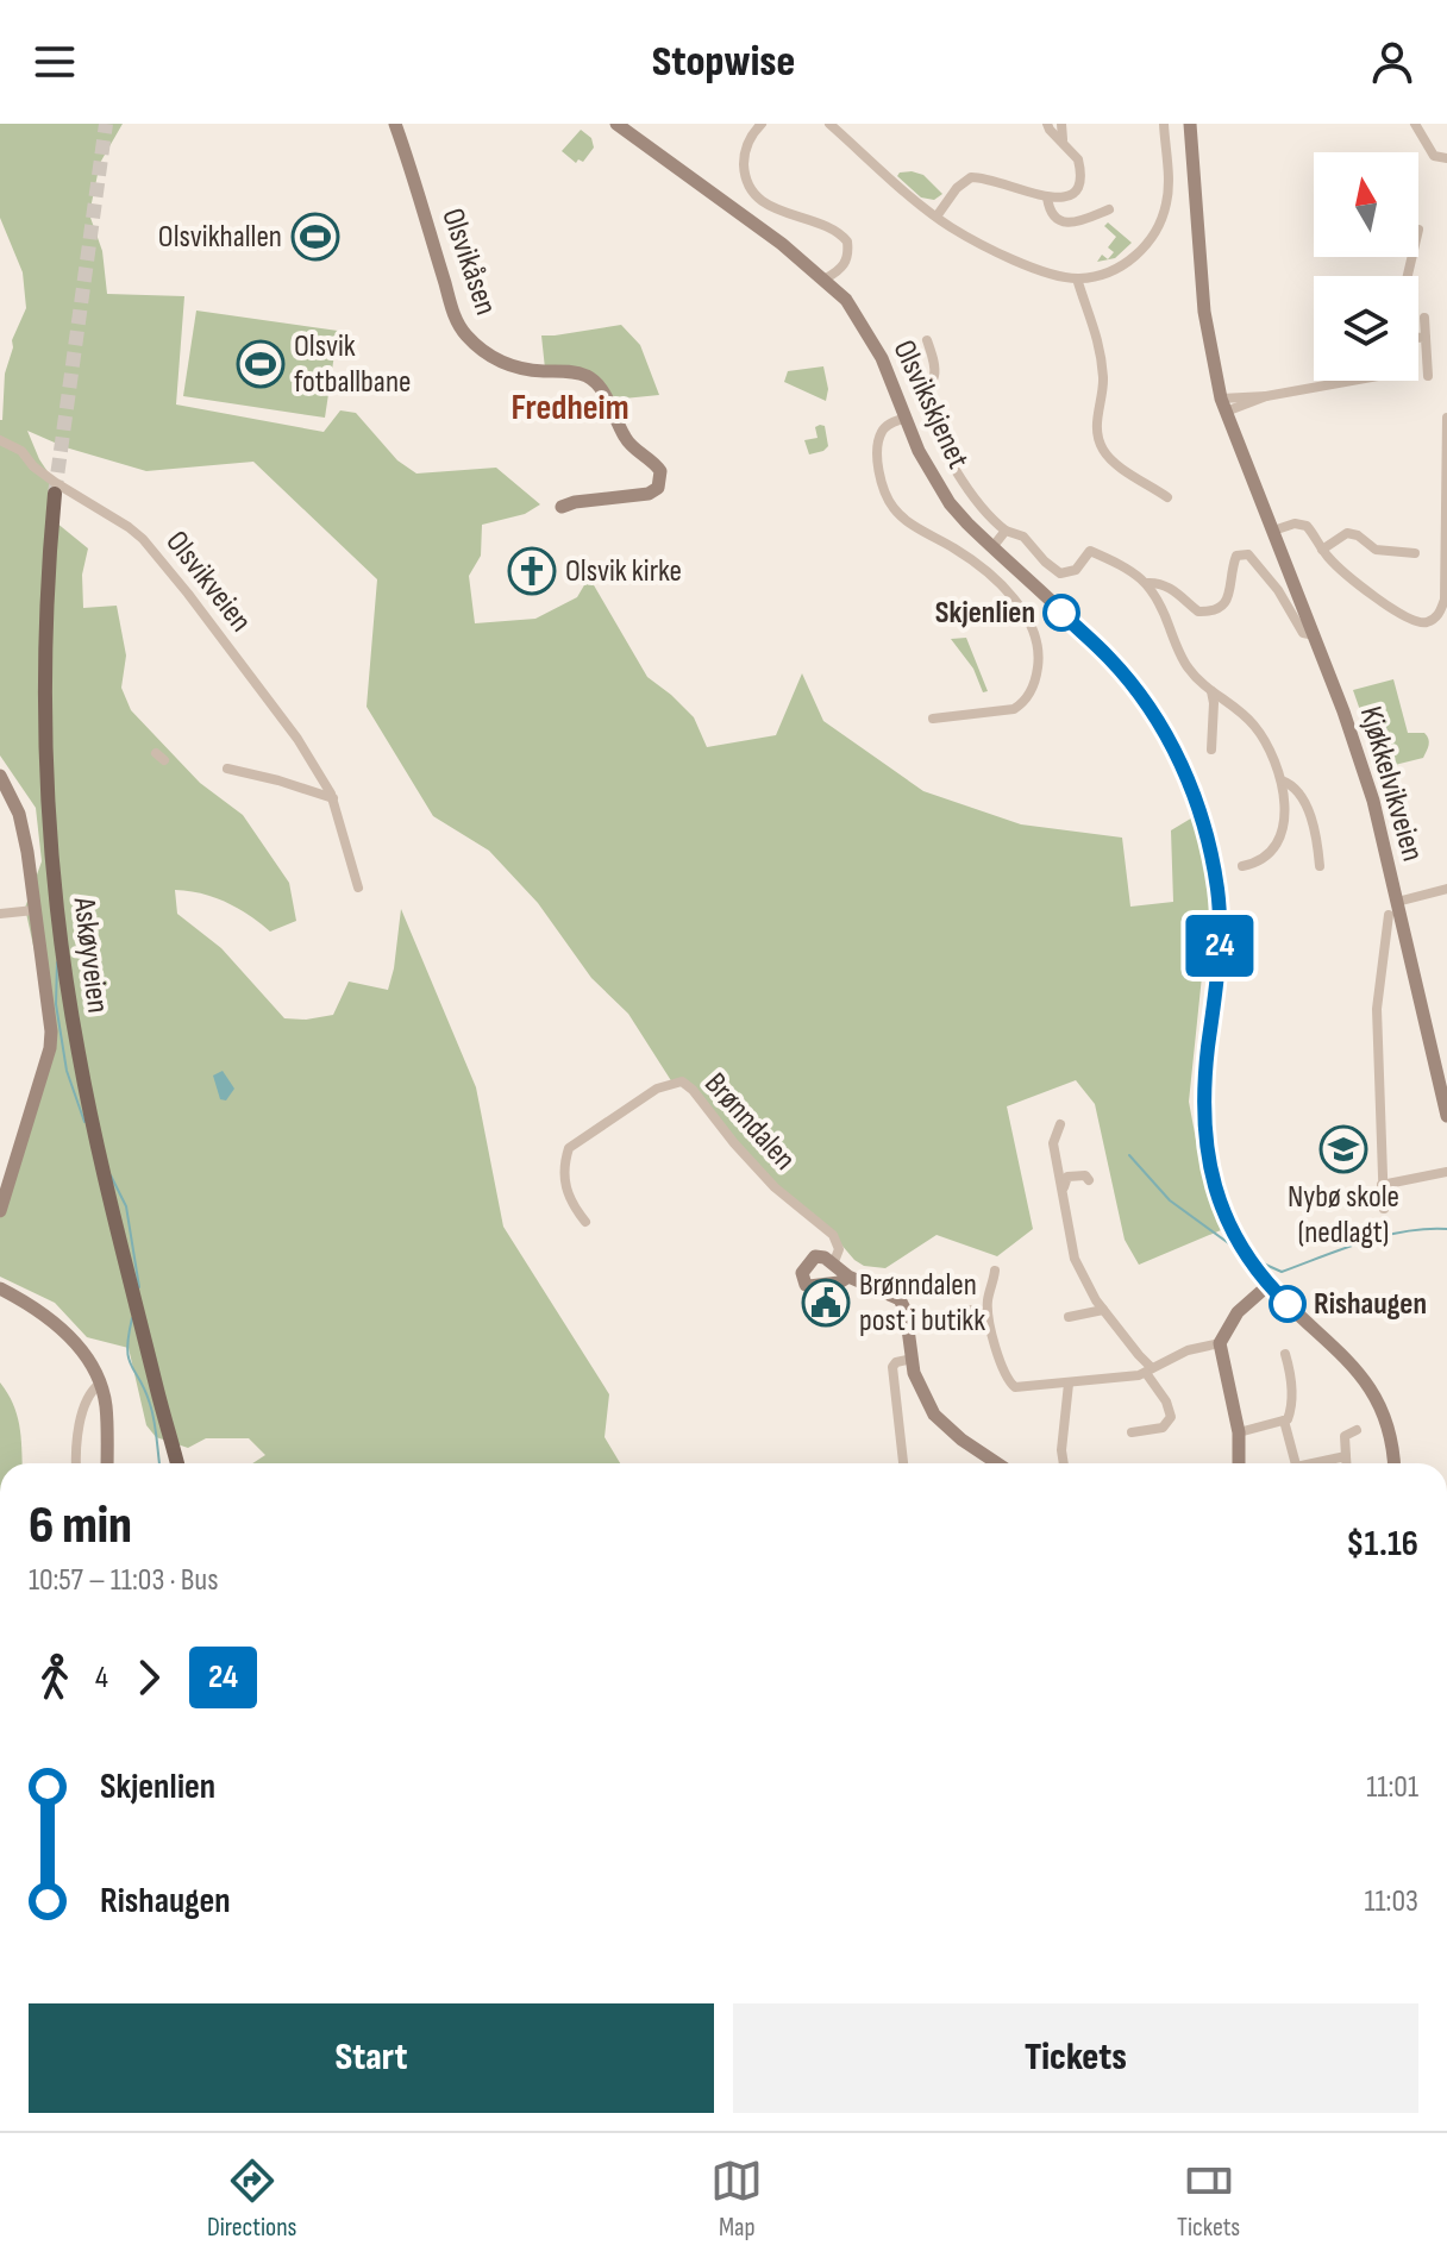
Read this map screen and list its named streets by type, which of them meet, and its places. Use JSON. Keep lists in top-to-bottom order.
{
  "streets": {
    "main road": [
      "Olsvikåsen",
      "Olsvikskjenet",
      "Kjøkkelvikveien",
      "Askøyveien"
    ],
    "street": ["Olsvikveien", "Brønndalen"]
  },
  "districts": ["Fredheim"],
  "places": {
    "sports": ["Olsvikhallen", "Olsvik fotballbane"],
    "church": ["Olsvik kirke"],
    "other": ["Skjenlien", "Rishaugen"],
    "school or university": ["Nybø skole (nedlagt)"],
    "public building": ["Brønndalen post i butikk"]
  },
  "lines": ["bus line 24"],
  "north": "top",
  "page": {
    "header": "Stopwise",
    "on_map": "24",
    "heading": ["6 min", "10:57 – 11:03 · Bus", "$1.16"],
    "legs": ["4", "24"],
    "list": [
      {
        "name": "Skjenlien",
        "value": "11:01"
      },
      {
        "name": "Rishaugen",
        "value": "11:03"
      }
    ],
    "buttons": ["Start", "Tickets"],
    "tabs": ["Directions", "Map", "Tickets"]
  }
}
